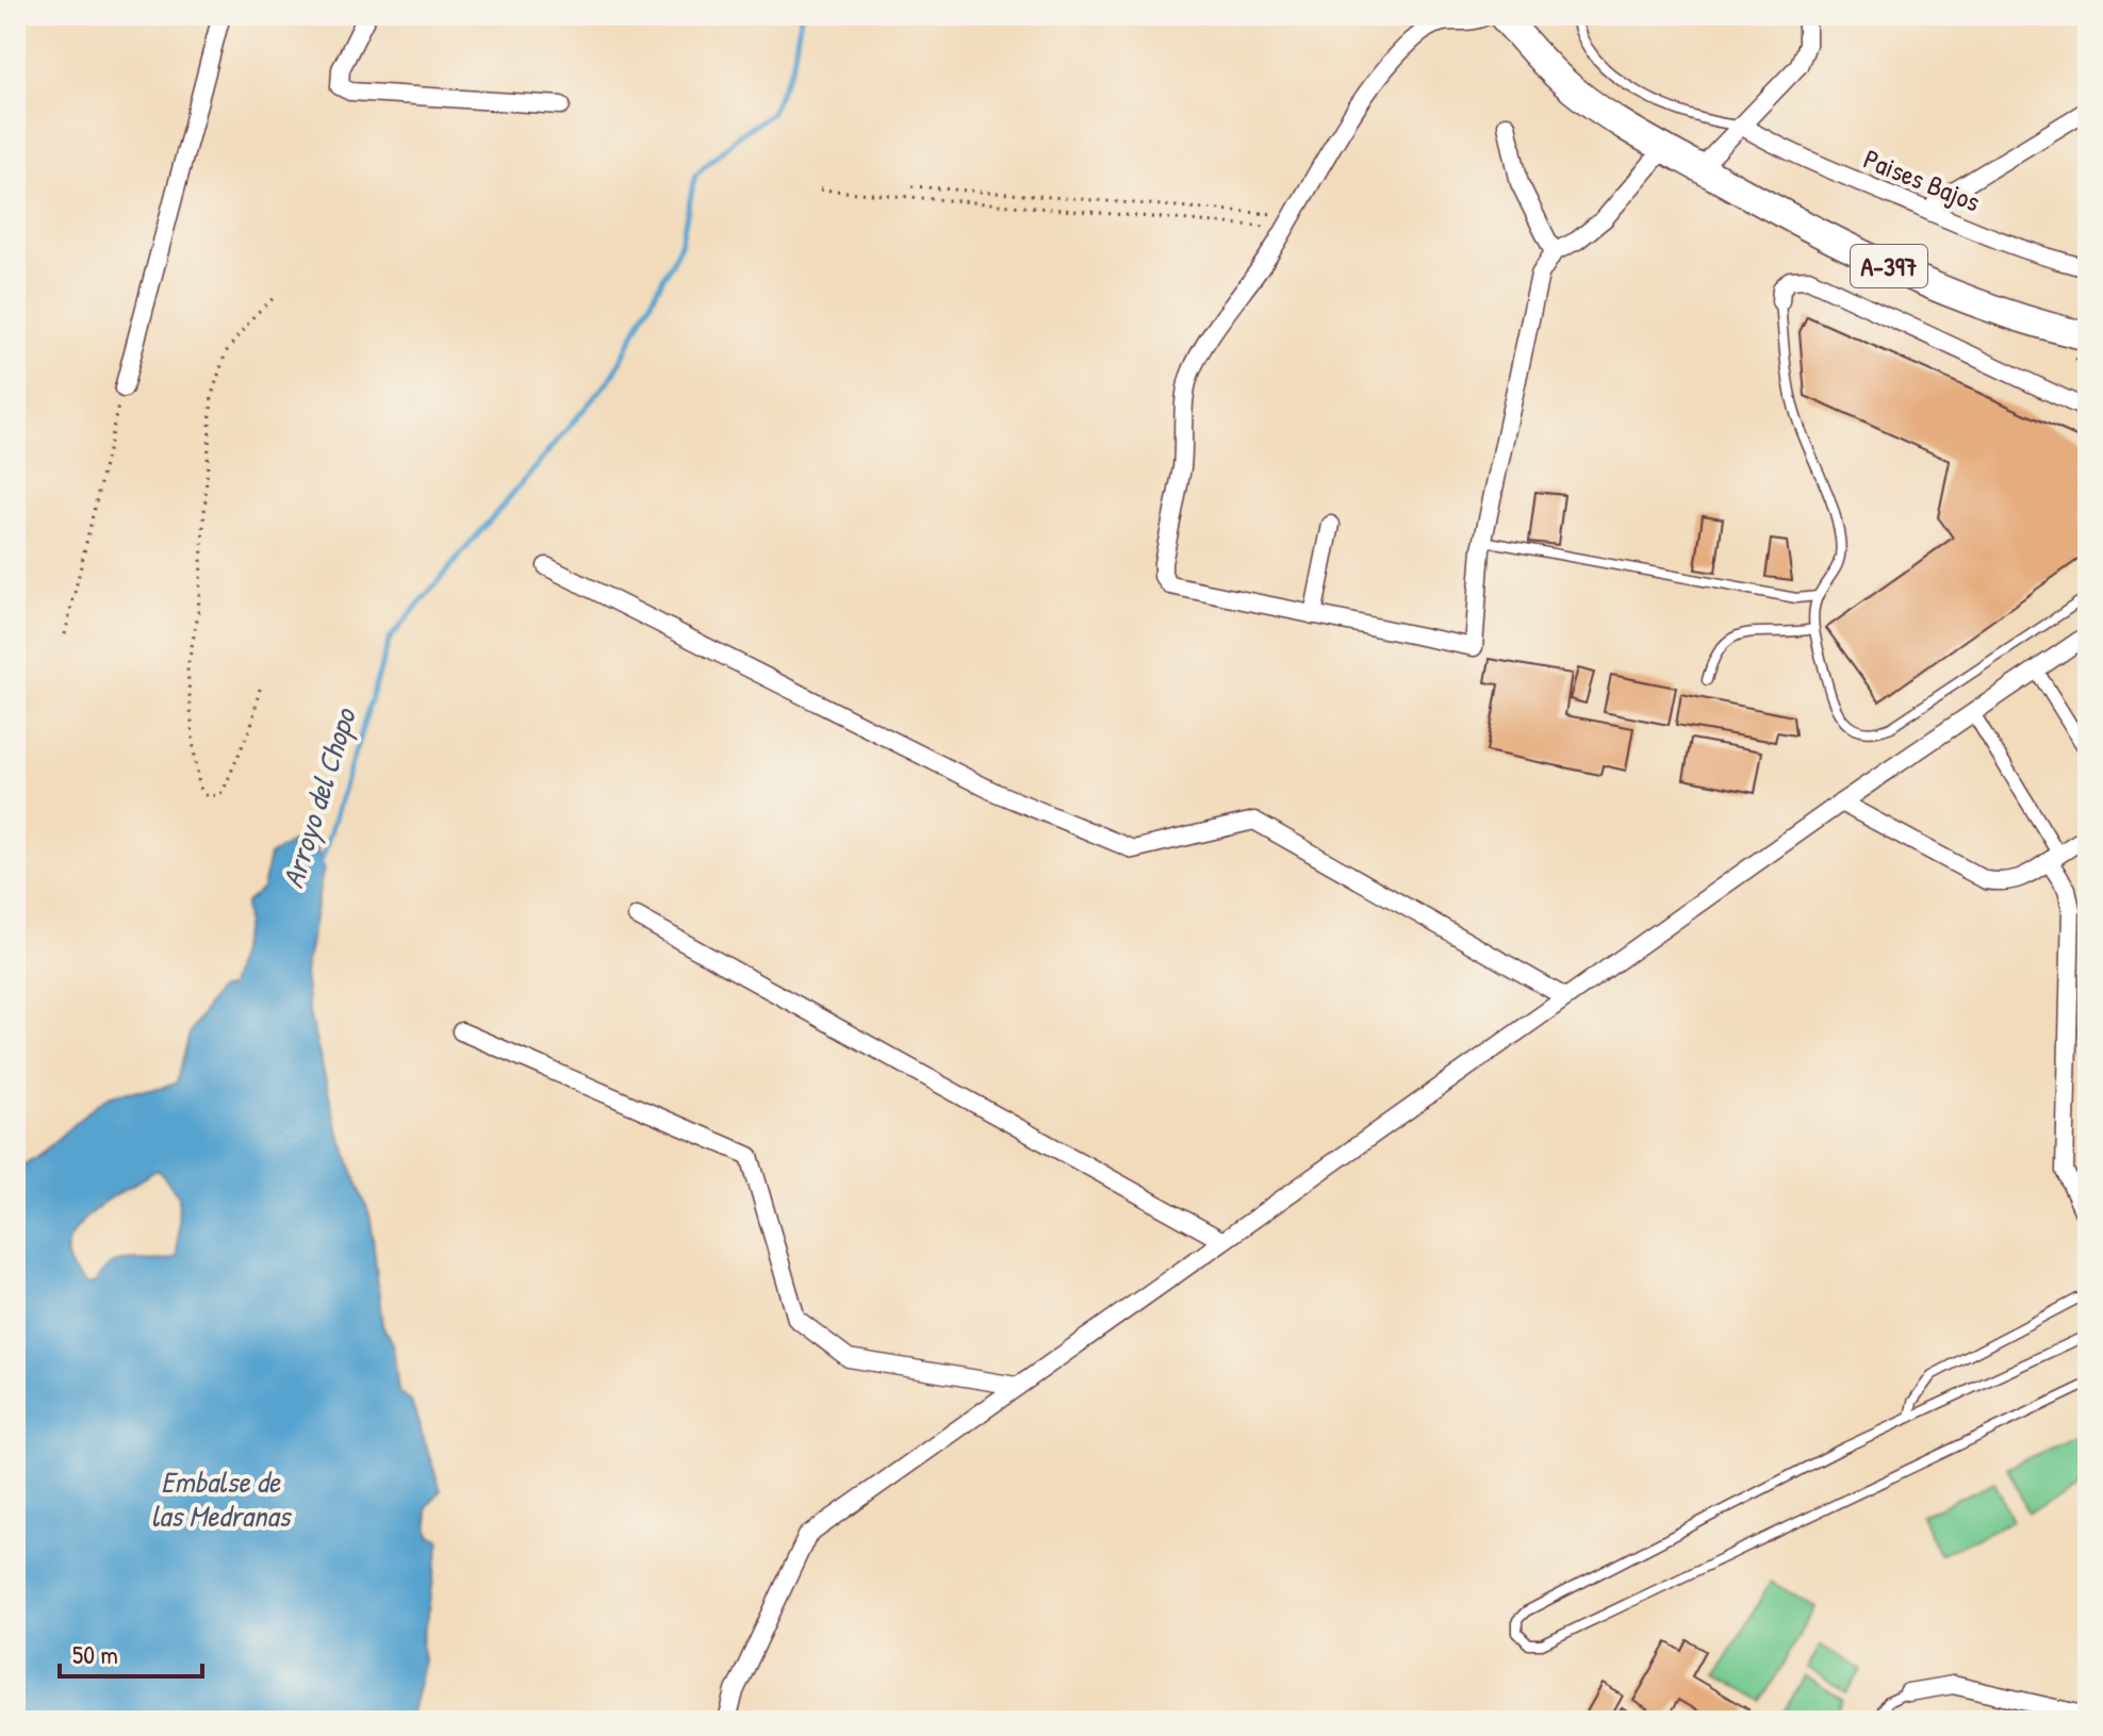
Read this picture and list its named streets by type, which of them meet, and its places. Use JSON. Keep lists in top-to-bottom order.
{
  "streets": {
    "main road": ["A-397"],
    "street": ["Paises Bajos"]
  },
  "water": ["Arroyo del Chopo", "Embalse de las Medranas"],
  "scale_bar": "50 m"
}
